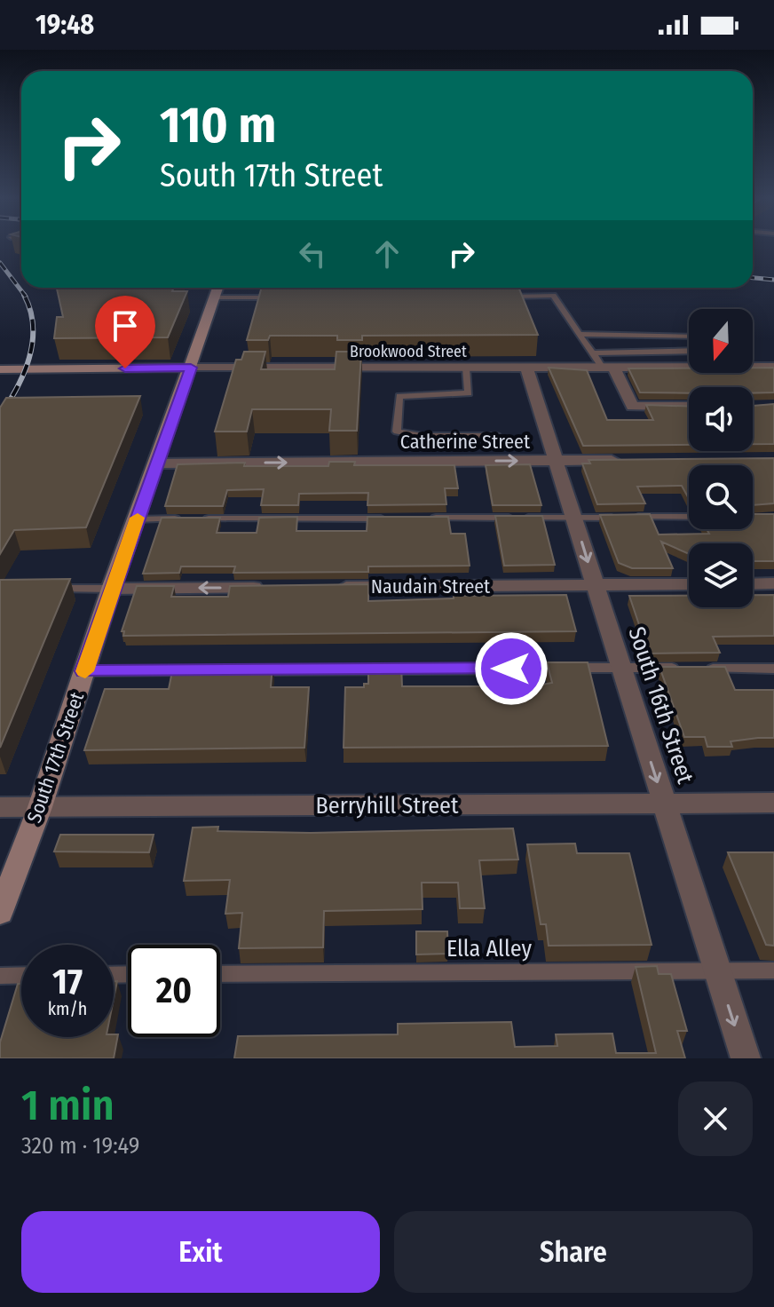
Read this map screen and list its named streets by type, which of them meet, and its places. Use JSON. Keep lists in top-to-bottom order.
{
  "streets": {
    "main road": ["Brookwood Street", "South 17th Street"],
    "street": [
      "Catherine Street",
      "Naudain Street",
      "South 16th Street",
      "Berryhill Street"
    ],
    "lane": ["Ella Alley"]
  },
  "crossings": [
    ["Brookwood Street", "South 16th Street"],
    ["Brookwood Street", "South 17th Street"],
    ["Catherine Street", "South 16th Street"],
    ["Catherine Street", "South 17th Street"],
    ["Naudain Street", "South 16th Street"],
    ["South 16th Street", "Berryhill Street"],
    ["South 16th Street", "Ella Alley"],
    ["South 17th Street", "Berryhill Street"]
  ],
  "one_way": ["Catherine Street", "South 16th Street"],
  "north": "bottom",
  "page": {
    "status": "19:48",
    "turn": ["110 m", "South 17th Street"],
    "speed": "17 km/h",
    "limit": "20",
    "heading": ["1 min", "320 m · 19:49"],
    "buttons": ["Exit", "Share"]
  }
}
